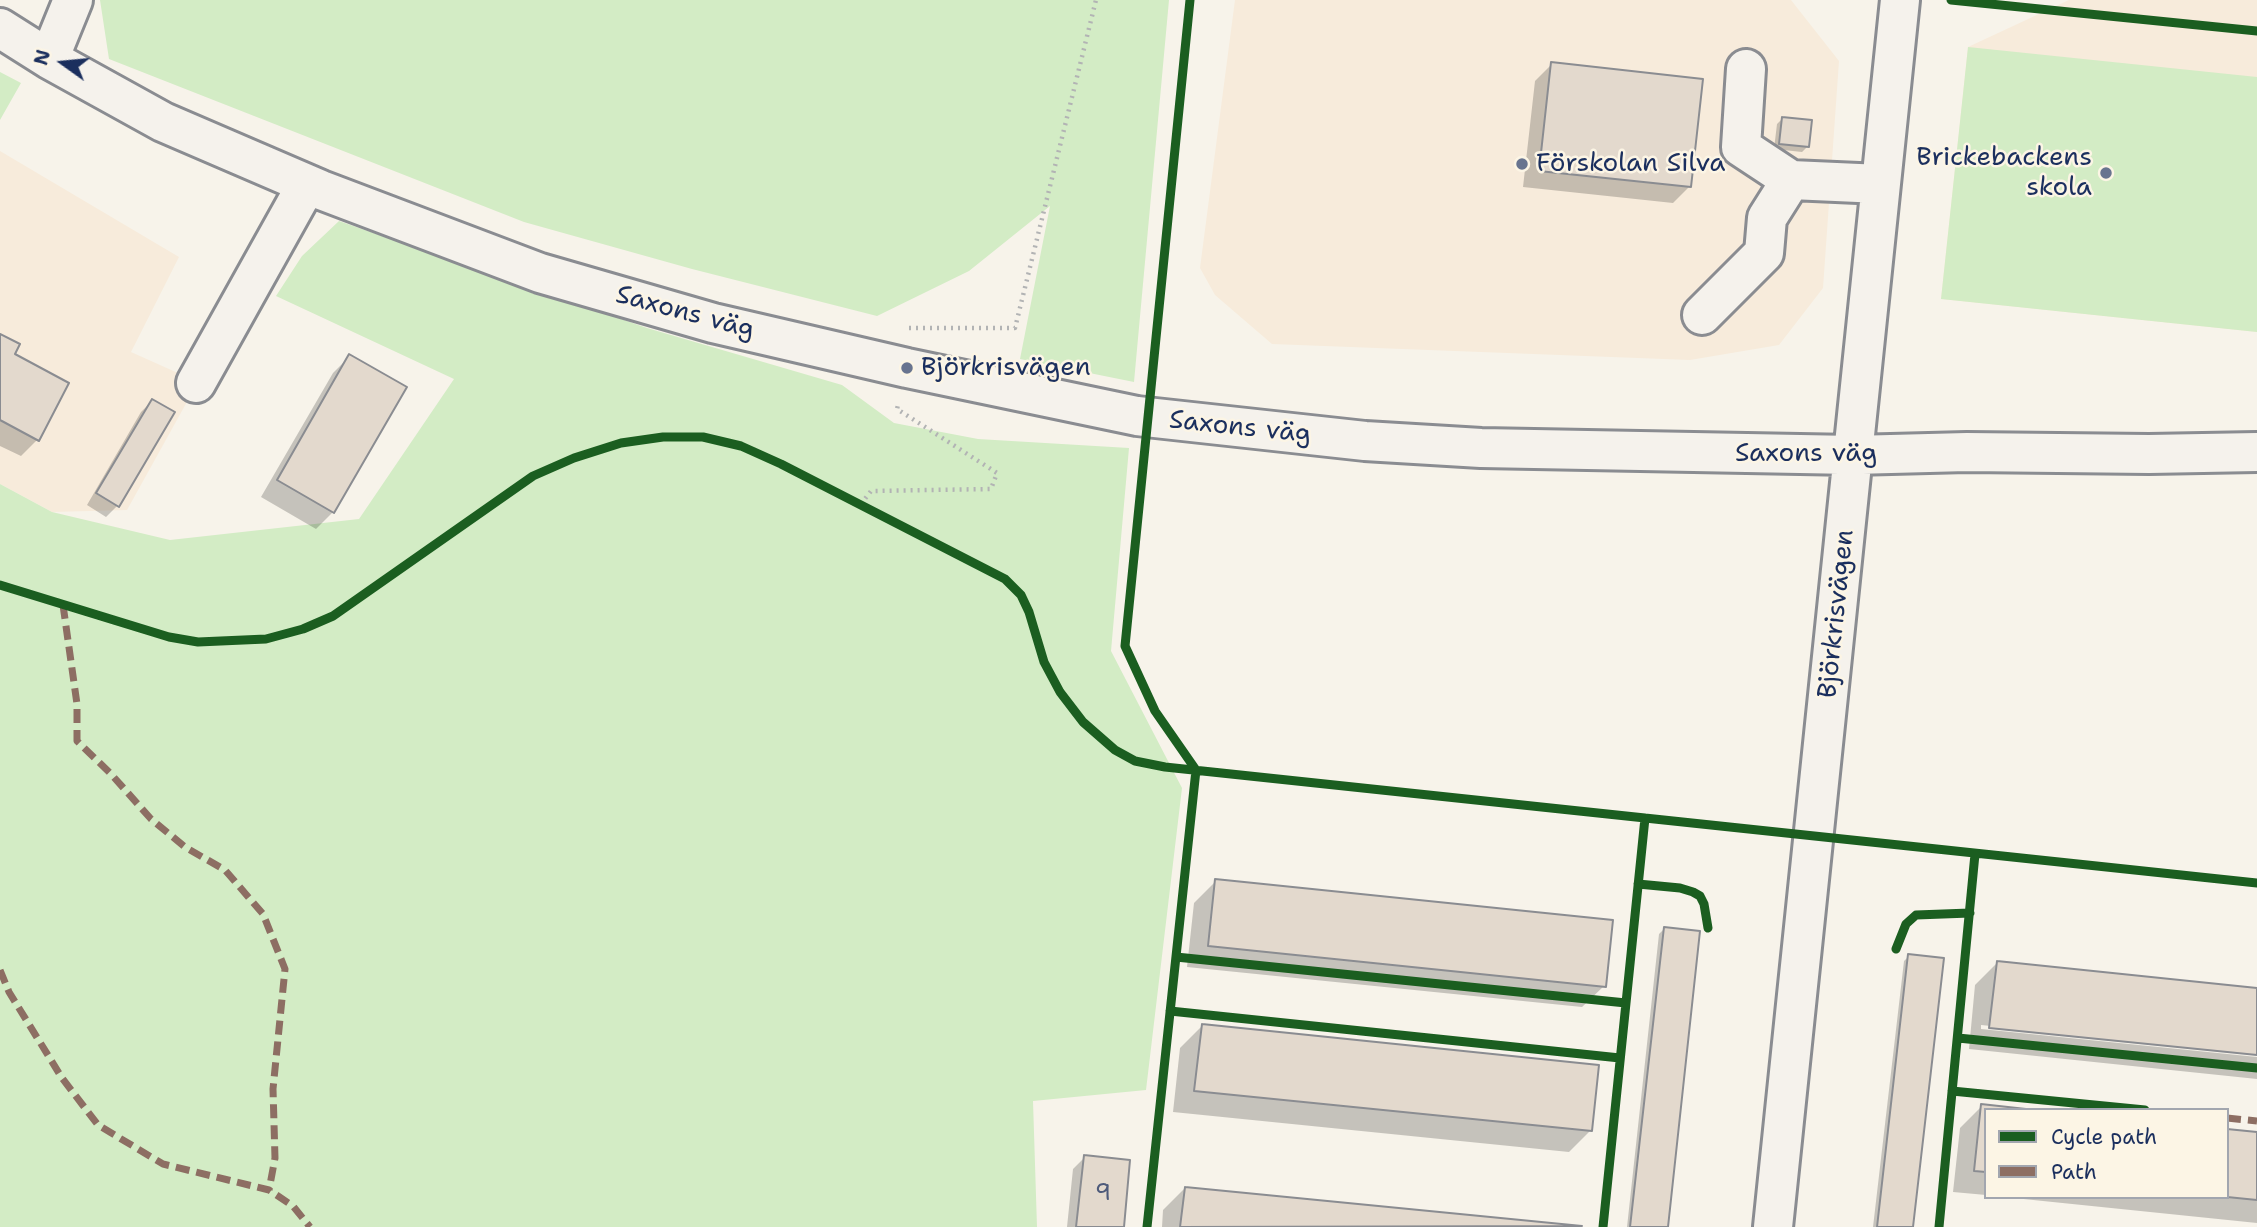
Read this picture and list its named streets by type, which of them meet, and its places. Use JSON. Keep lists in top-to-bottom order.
{
  "streets": {
    "street": ["Saxons väg", "Björkrisvägen"]
  },
  "crossings": [
    ["Saxons väg", "Björkrisvägen"]
  ],
  "places": ["Förskolan Silva", "Brickebackens skola", "Björkrisvägen"],
  "house_numbers": ["9"],
  "legend": ["Cycle path", "Path"],
  "north": "left"
}
